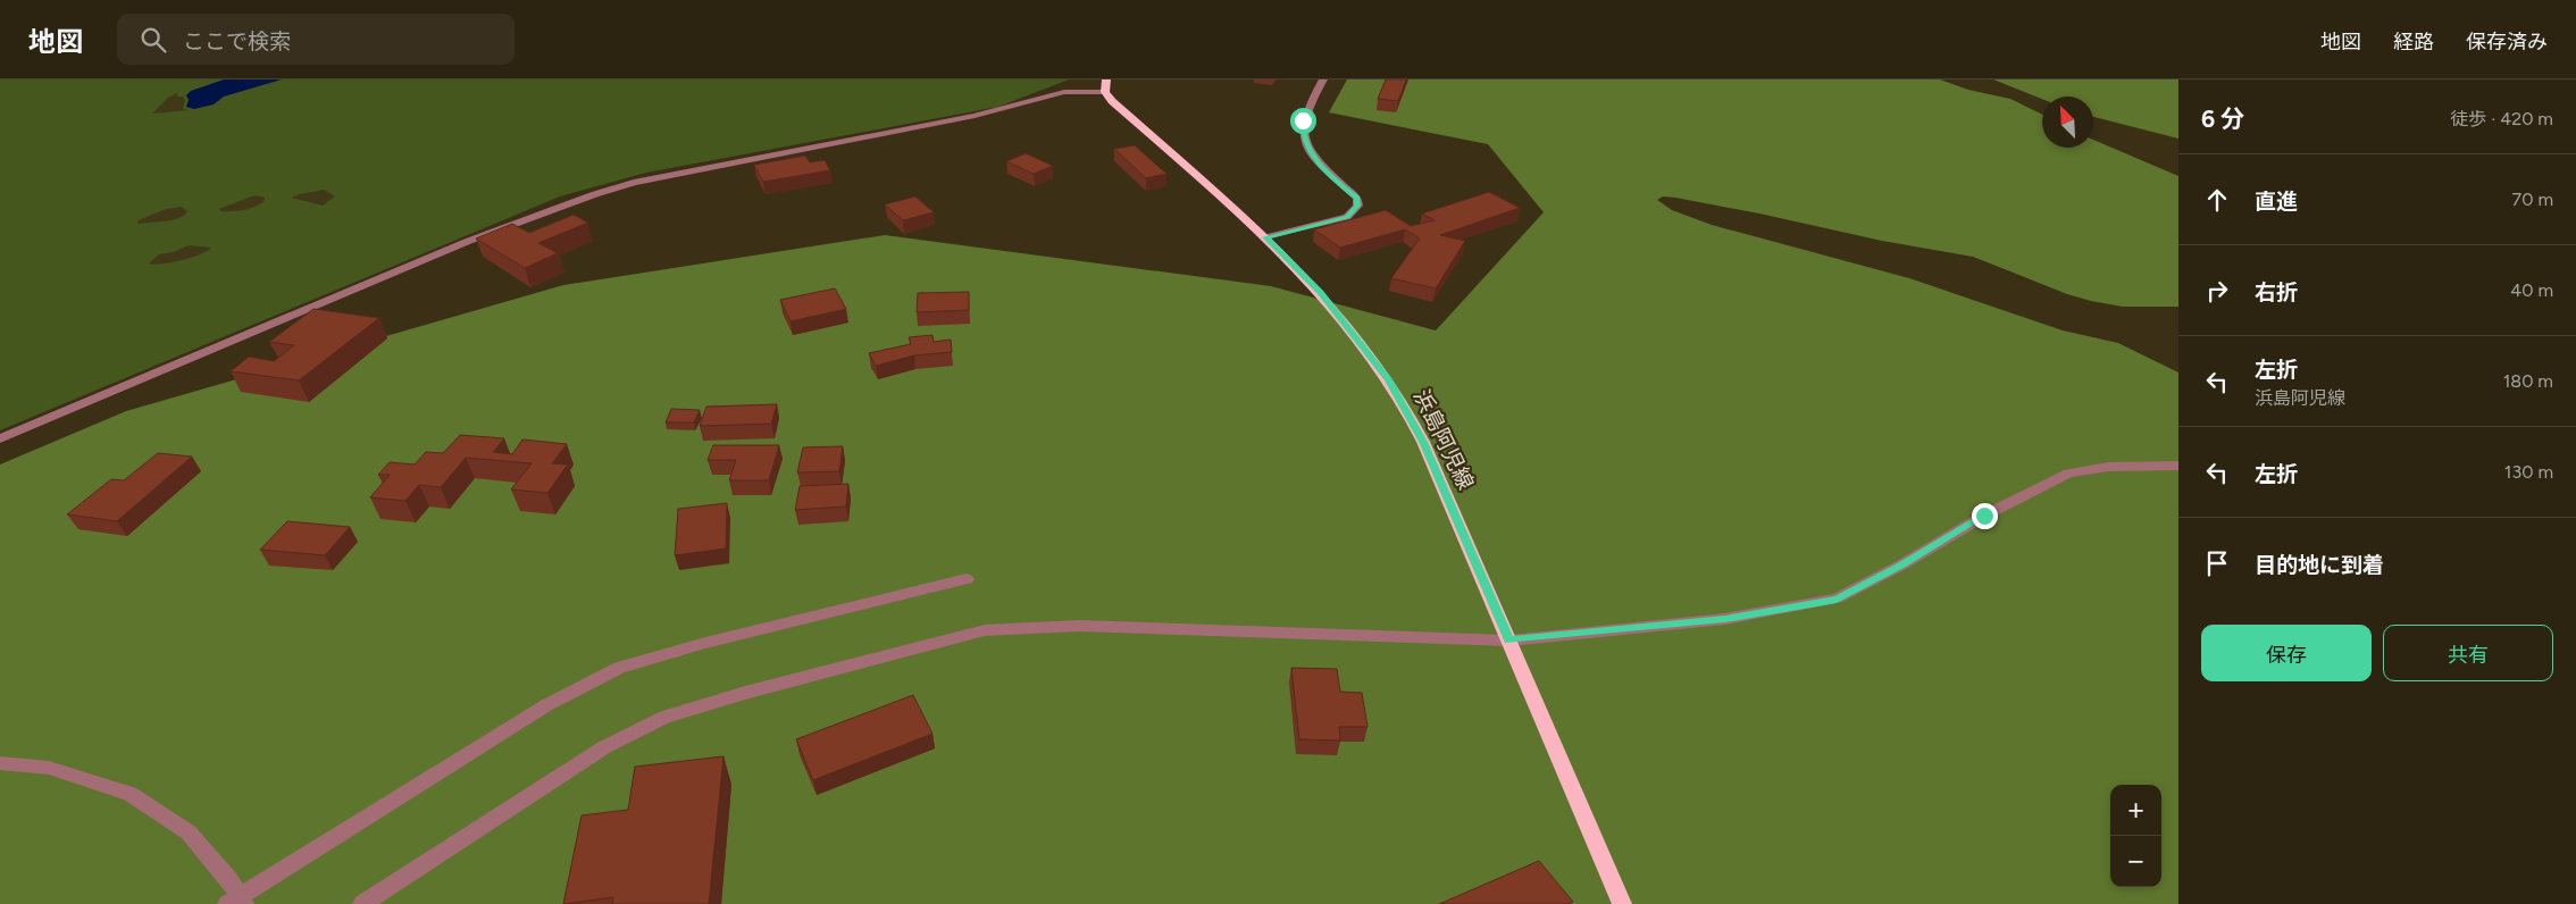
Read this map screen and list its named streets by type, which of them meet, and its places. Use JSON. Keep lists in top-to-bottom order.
{
  "streets": {
    "main road": ["浜島阿児線"]
  },
  "north": "top left",
  "page": {
    "header": "地図",
    "search": "ここで検索",
    "nav": ["地図", "経路", "保存済み"],
    "heading": ["6 分", "徒歩 · 420 m"],
    "list": [
      ["直進", "70 m"],
      ["右折", "40 m"],
      ["左折", "浜島阿児線", "180 m"],
      ["左折", "130 m"],
      "目的地に到着"
    ],
    "buttons": ["保存", "共有"],
    "map_buttons": ["+", "−"]
  }
}
